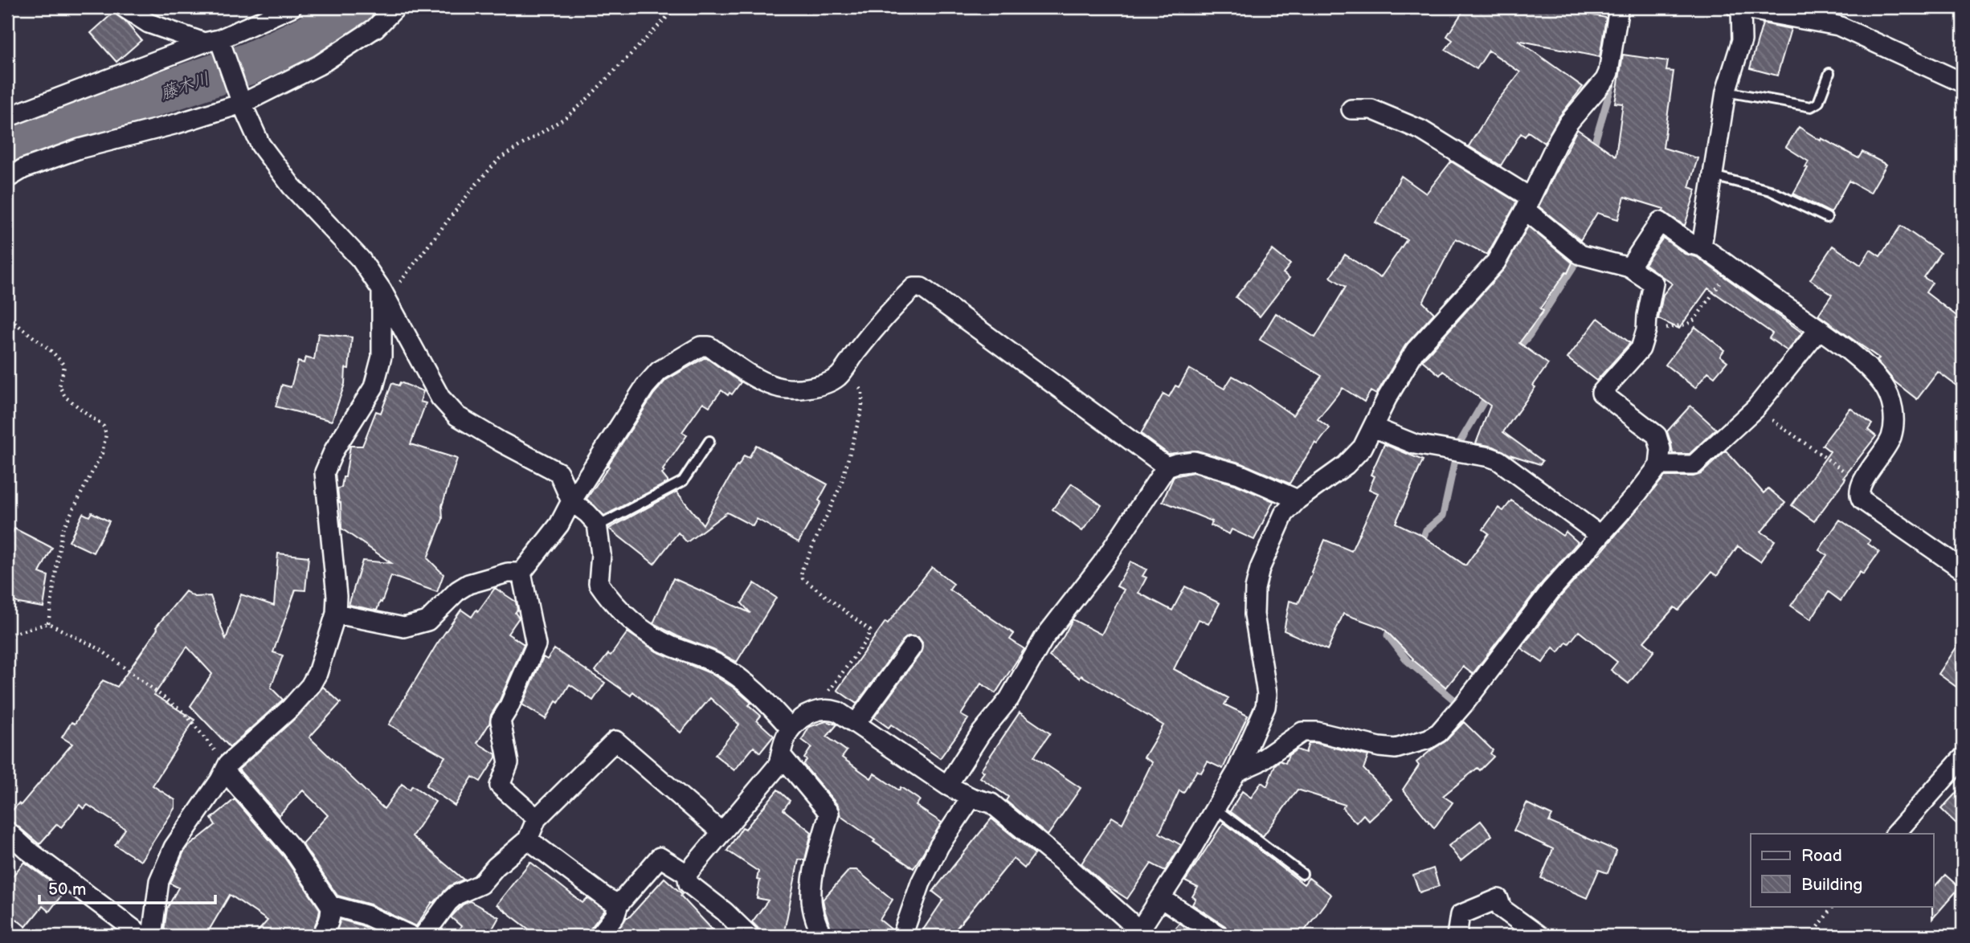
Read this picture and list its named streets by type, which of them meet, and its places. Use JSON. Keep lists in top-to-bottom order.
{
  "water": ["藤木川"],
  "legend": ["Road", "Building"],
  "scale_bar": "50 m"
}
